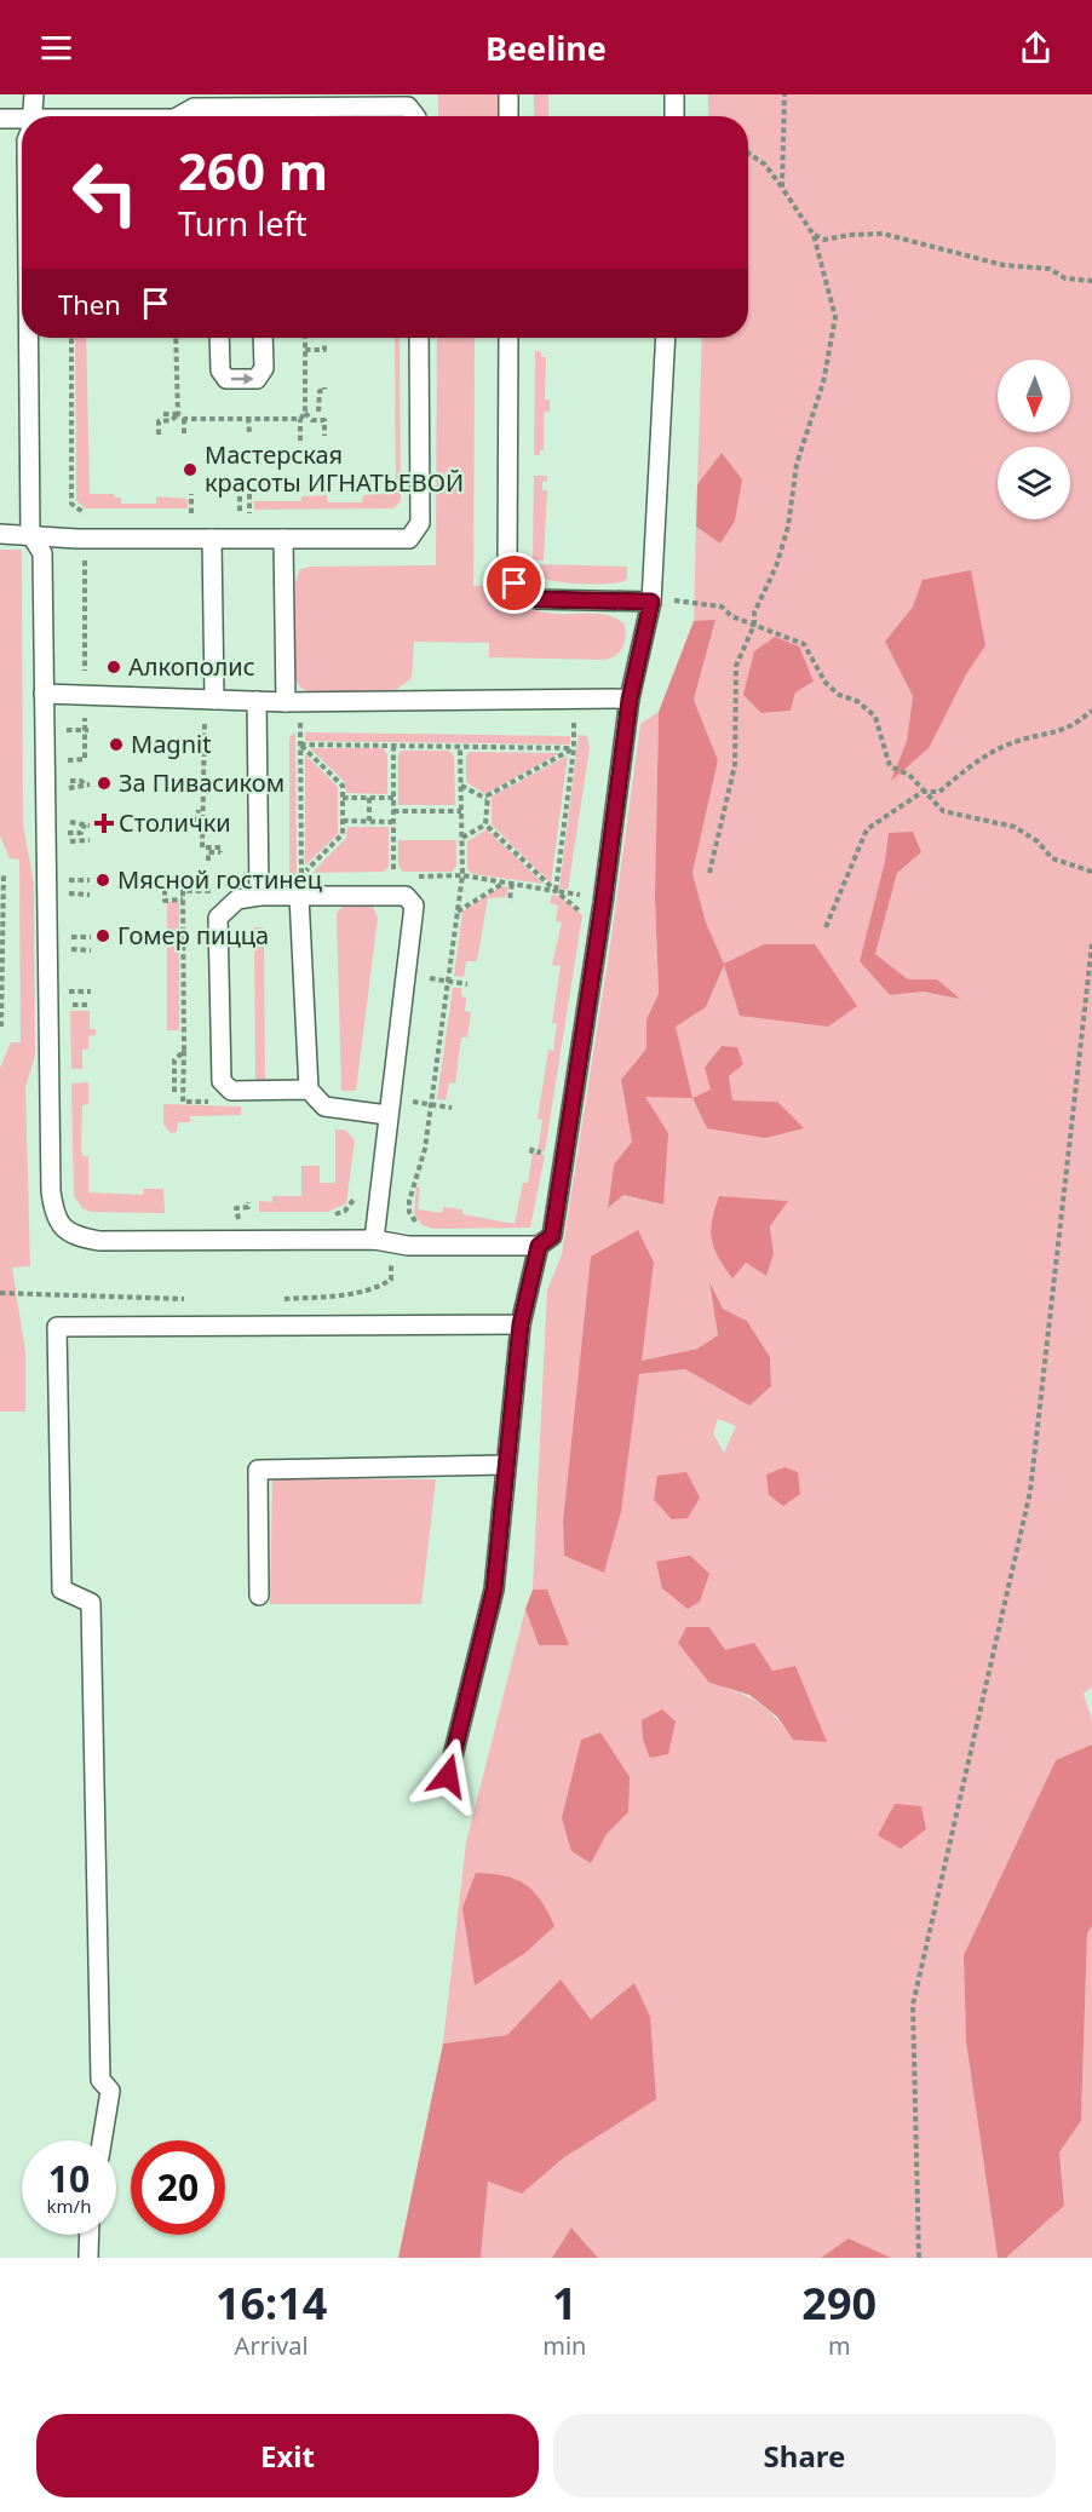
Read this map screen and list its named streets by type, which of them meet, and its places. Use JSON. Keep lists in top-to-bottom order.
{
  "places": {
    "other": [
      "Мастерская красоты ИГНАТЬЕВОЙ",
      "Алкополис",
      "Magnit",
      "За Пивасиком",
      "Мясной гостинец",
      "Гомер пицца"
    ],
    "health": ["Столички"]
  },
  "north": "bottom",
  "page": {
    "header": "Beeline",
    "turn": ["260 m", "Turn left"],
    "then": "Then",
    "speed": "10 km/h",
    "limit": "20",
    "eta": [
      "16:14",
      "Arrival",
      "1",
      "min",
      "290",
      "m"
    ],
    "buttons": ["Exit", "Share"]
  }
}
